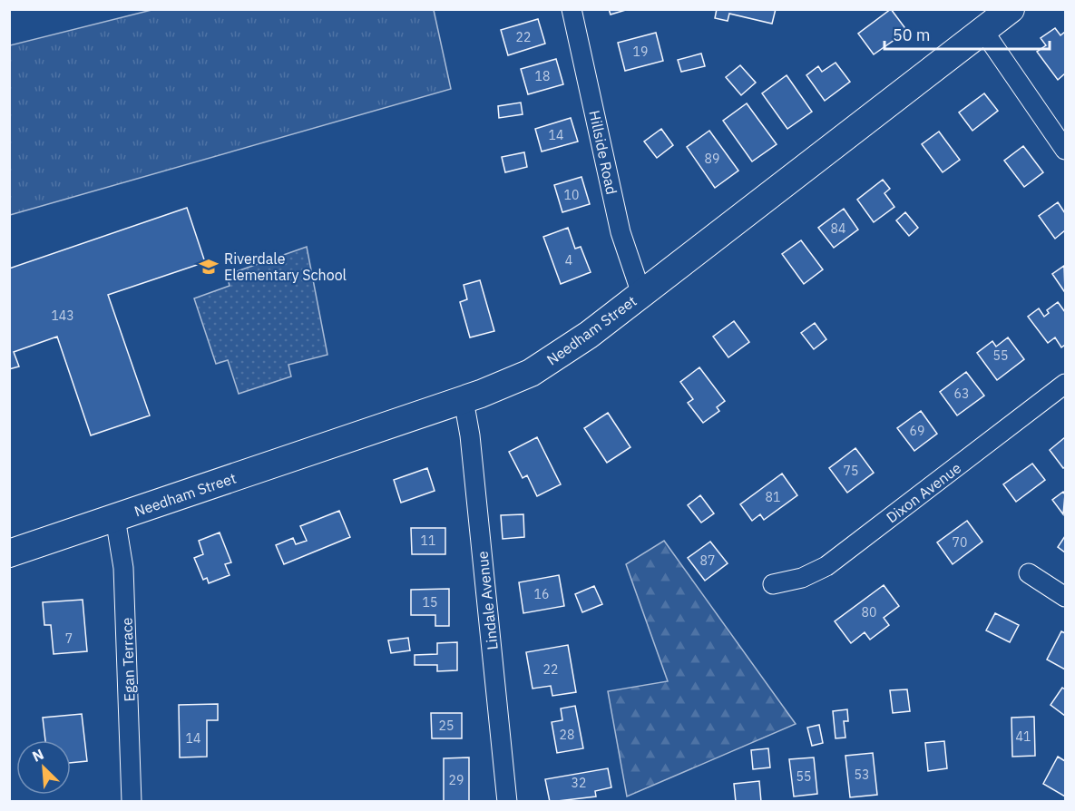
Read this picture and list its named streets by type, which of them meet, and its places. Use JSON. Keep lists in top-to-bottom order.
{
  "streets": {
    "main road": ["Needham Street"],
    "street": [
      "Hillside Road",
      "Dixon Avenue",
      "Lindale Avenue",
      "Egan Terrace"
    ]
  },
  "crossings": [
    ["Hillside Road", "Needham Street"],
    ["Needham Street", "Lindale Avenue"],
    ["Needham Street", "Egan Terrace"]
  ],
  "places": {
    "school or university": ["Riverdale Elementary School"]
  },
  "house_numbers": [
    "22",
    "19",
    "18",
    "14",
    "89",
    "10",
    "84",
    "4",
    "143",
    "55",
    "63",
    "69",
    "75",
    "81",
    "11",
    "70",
    "87",
    "16",
    "15",
    "80",
    "7",
    "22",
    "25",
    "28",
    "41",
    "14",
    "53",
    "55",
    "29",
    "32"
  ],
  "scale_bar": "50 m",
  "north": "top left"
}
